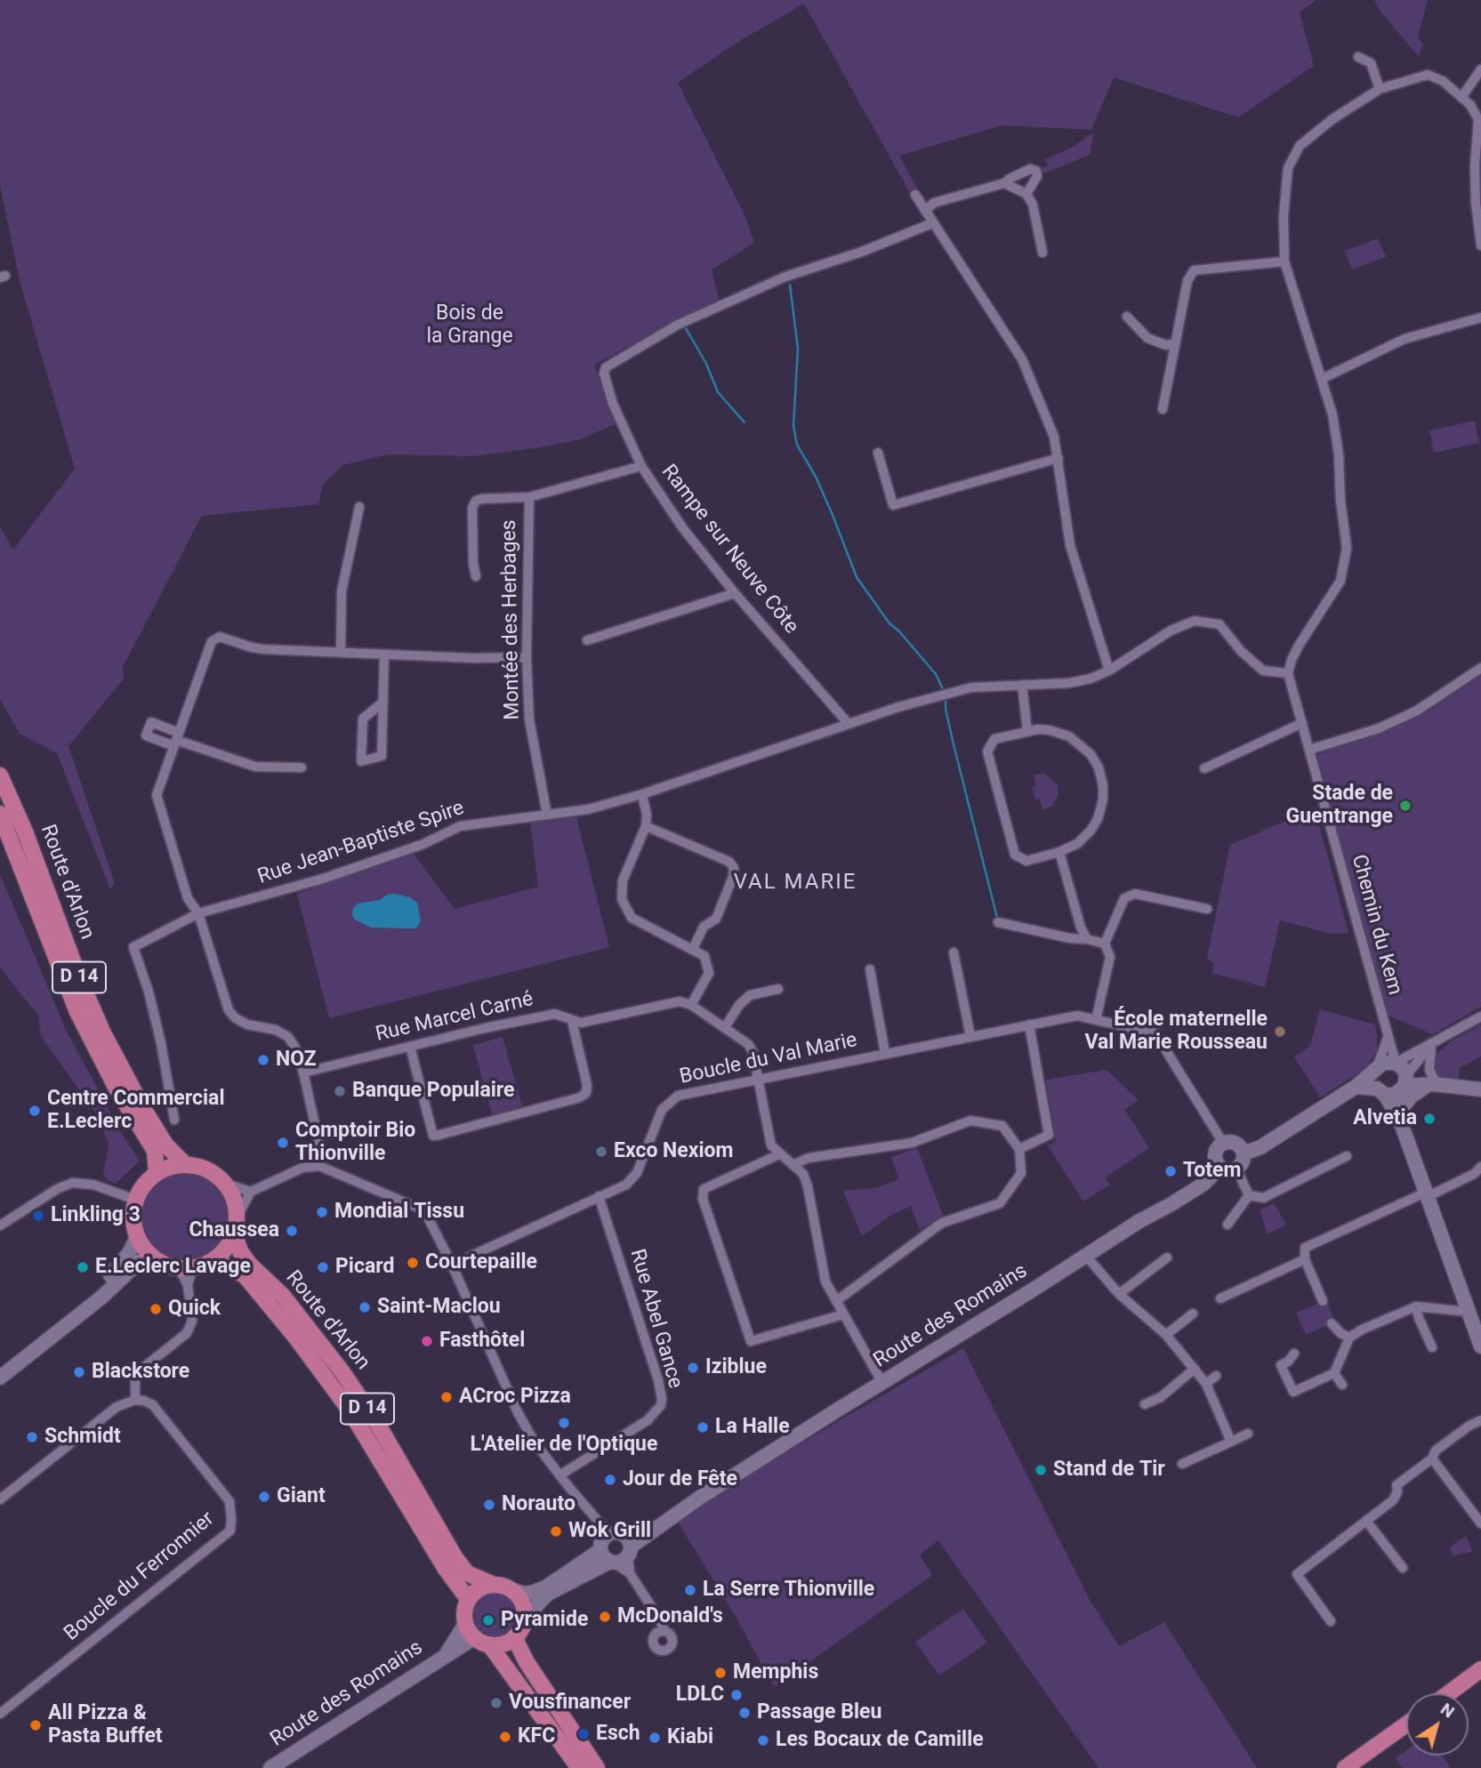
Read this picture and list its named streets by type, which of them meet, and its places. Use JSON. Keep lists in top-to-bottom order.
{
  "streets": {
    "main road": ["Route d'Arlon", "D 14"],
    "street": [
      "Rampe sur Neuve Côte",
      "Montée des Herbages",
      "Rue Jean-Baptiste Spire",
      "Chemin du Kem",
      "Rue Marcel Carné",
      "Boucle du Val Marie",
      "Route des Romains",
      "Rue Abel Gance",
      "Boucle du Ferronnier"
    ]
  },
  "crossings": [
    ["Rampe sur Neuve Côte", "Rue Jean-Baptiste Spire"],
    ["Montée des Herbages", "Rue Jean-Baptiste Spire"],
    ["Rue Jean-Baptiste Spire", "Chemin du Kem"],
    ["Route d'Arlon", "Route des Romains"],
    ["Boucle du Val Marie", "Route des Romains"],
    ["Boucle du Val Marie", "Rue Abel Gance"]
  ],
  "districts": ["VAL MARIE"],
  "parks": ["Bois de la Grange"],
  "places": [
    "Stade de Guentrange",
    "École maternelle Val Marie Rousseau",
    "NOZ",
    "Banque Populaire",
    "Centre Commercial E.Leclerc",
    "Alvetia",
    "Comptoir Bio Thionville",
    "Exco Nexiom",
    "Totem",
    "Mondial Tissu",
    "Linkling 3",
    "Chaussea",
    "Courtepaille",
    "E.Leclerc Lavage",
    "Picard",
    "Saint-Maclou",
    "Quick",
    "Fasthôtel",
    "Iziblue",
    "Blackstore",
    "ACroc Pizza",
    "L'Atelier de l'Optique",
    "La Halle",
    "Schmidt",
    "Stand de Tir",
    "Jour de Fête",
    "Giant",
    "Norauto",
    "Wok Grill",
    "La Serre Thionville",
    "McDonald's",
    "Pyramide",
    "Memphis",
    "LDLC",
    "Vousfinancer",
    "Passage Bleu",
    "All Pizza & Pasta Buffet",
    "Esch",
    "KFC",
    "Kiabi",
    "Les Bocaux de Camille"
  ],
  "north": "top right"
}
